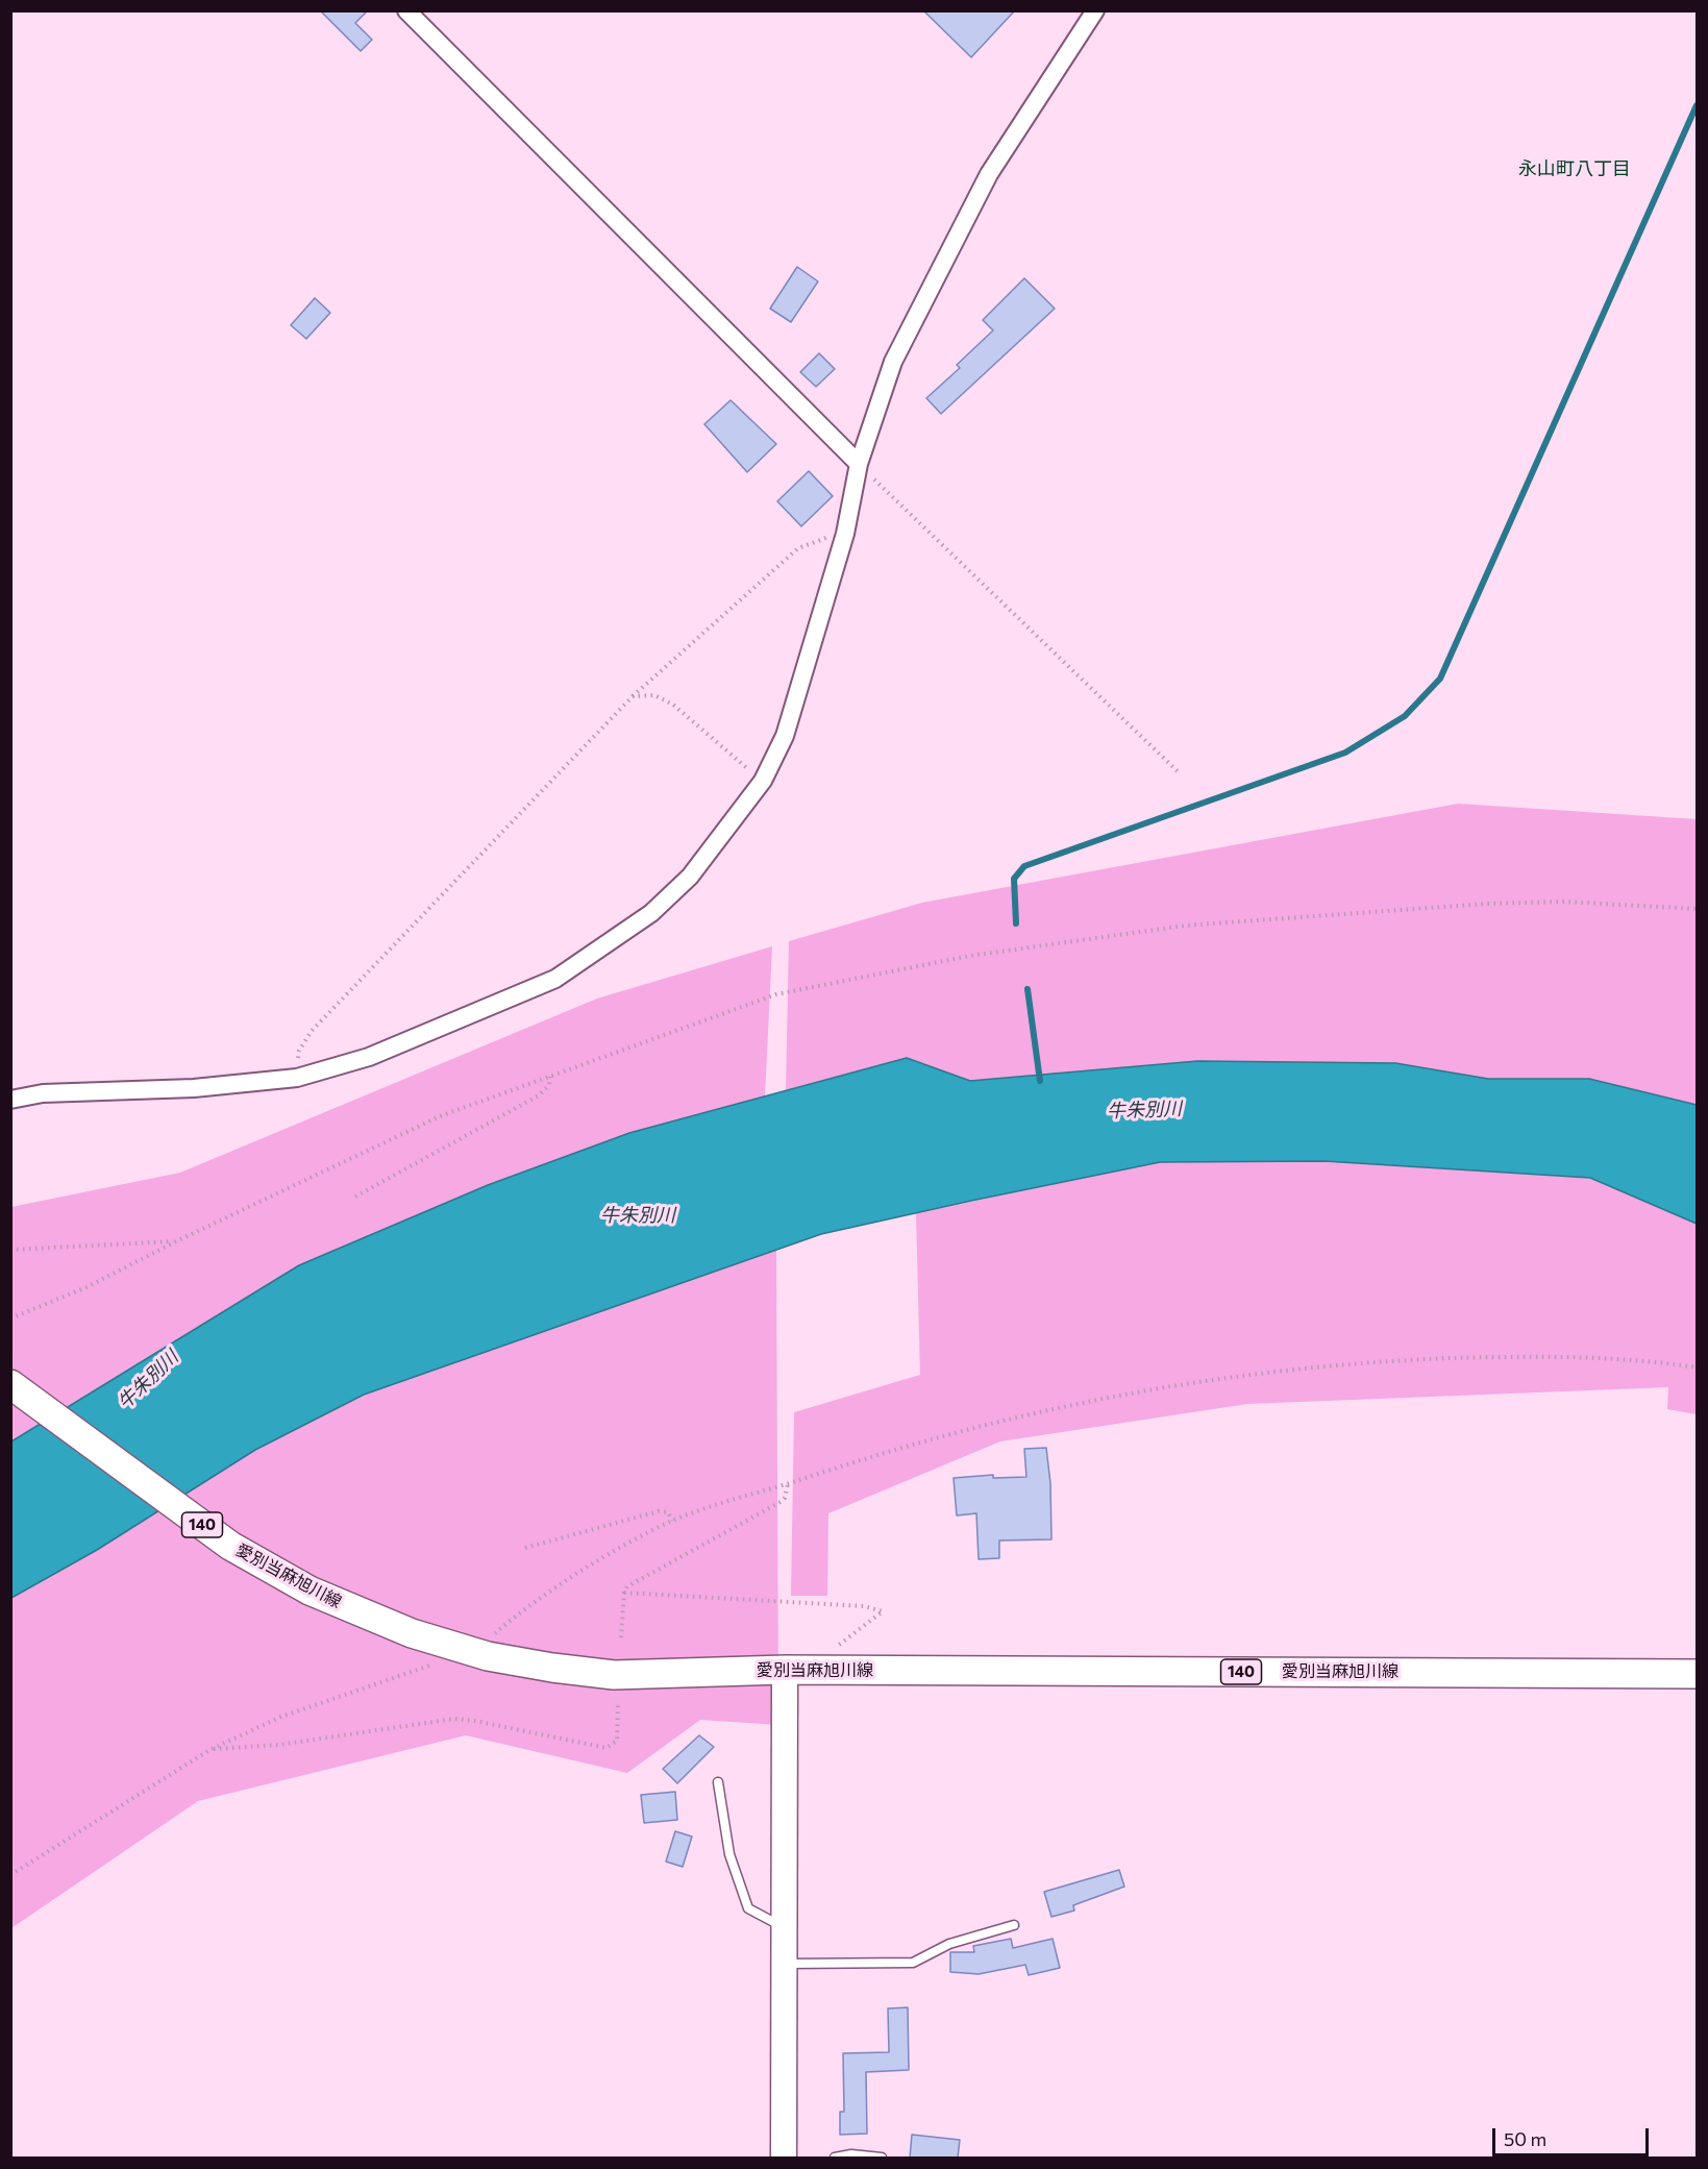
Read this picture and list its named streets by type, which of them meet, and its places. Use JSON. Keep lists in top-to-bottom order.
{
  "streets": {
    "main road": ["140", "愛別当麻旭川線"]
  },
  "districts": ["永山町八丁目"],
  "water": ["牛朱別川"],
  "scale_bar": "50 m"
}
